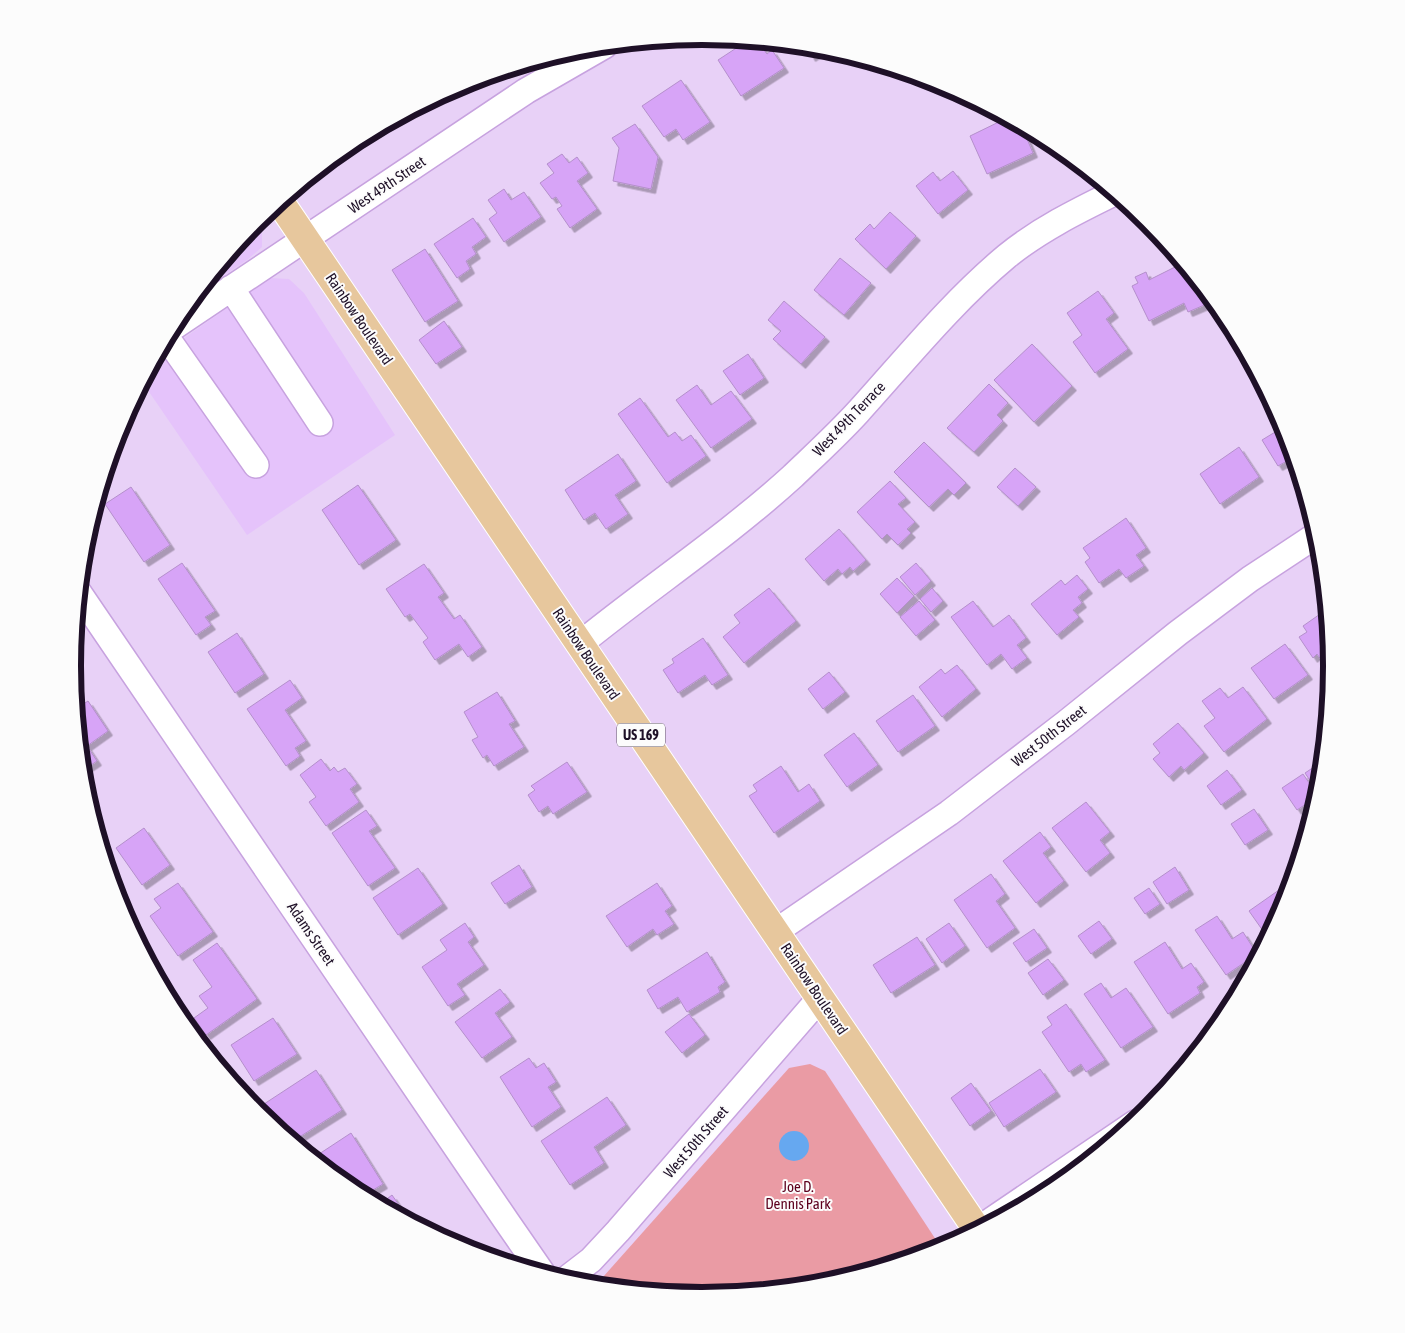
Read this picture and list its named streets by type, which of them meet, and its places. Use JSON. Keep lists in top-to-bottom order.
{
  "streets": {
    "main road": ["Rainbow Boulevard", "US 169"],
    "street": [
      "West 49th Street",
      "West 49th Terrace",
      "West 50th Street",
      "Adams Street"
    ]
  },
  "crossings": [
    ["West 49th Street", "Rainbow Boulevard"],
    ["Rainbow Boulevard", "West 49th Terrace"],
    ["Rainbow Boulevard", "West 50th Street"]
  ],
  "parks": ["Joe D. Dennis Park"]
}
